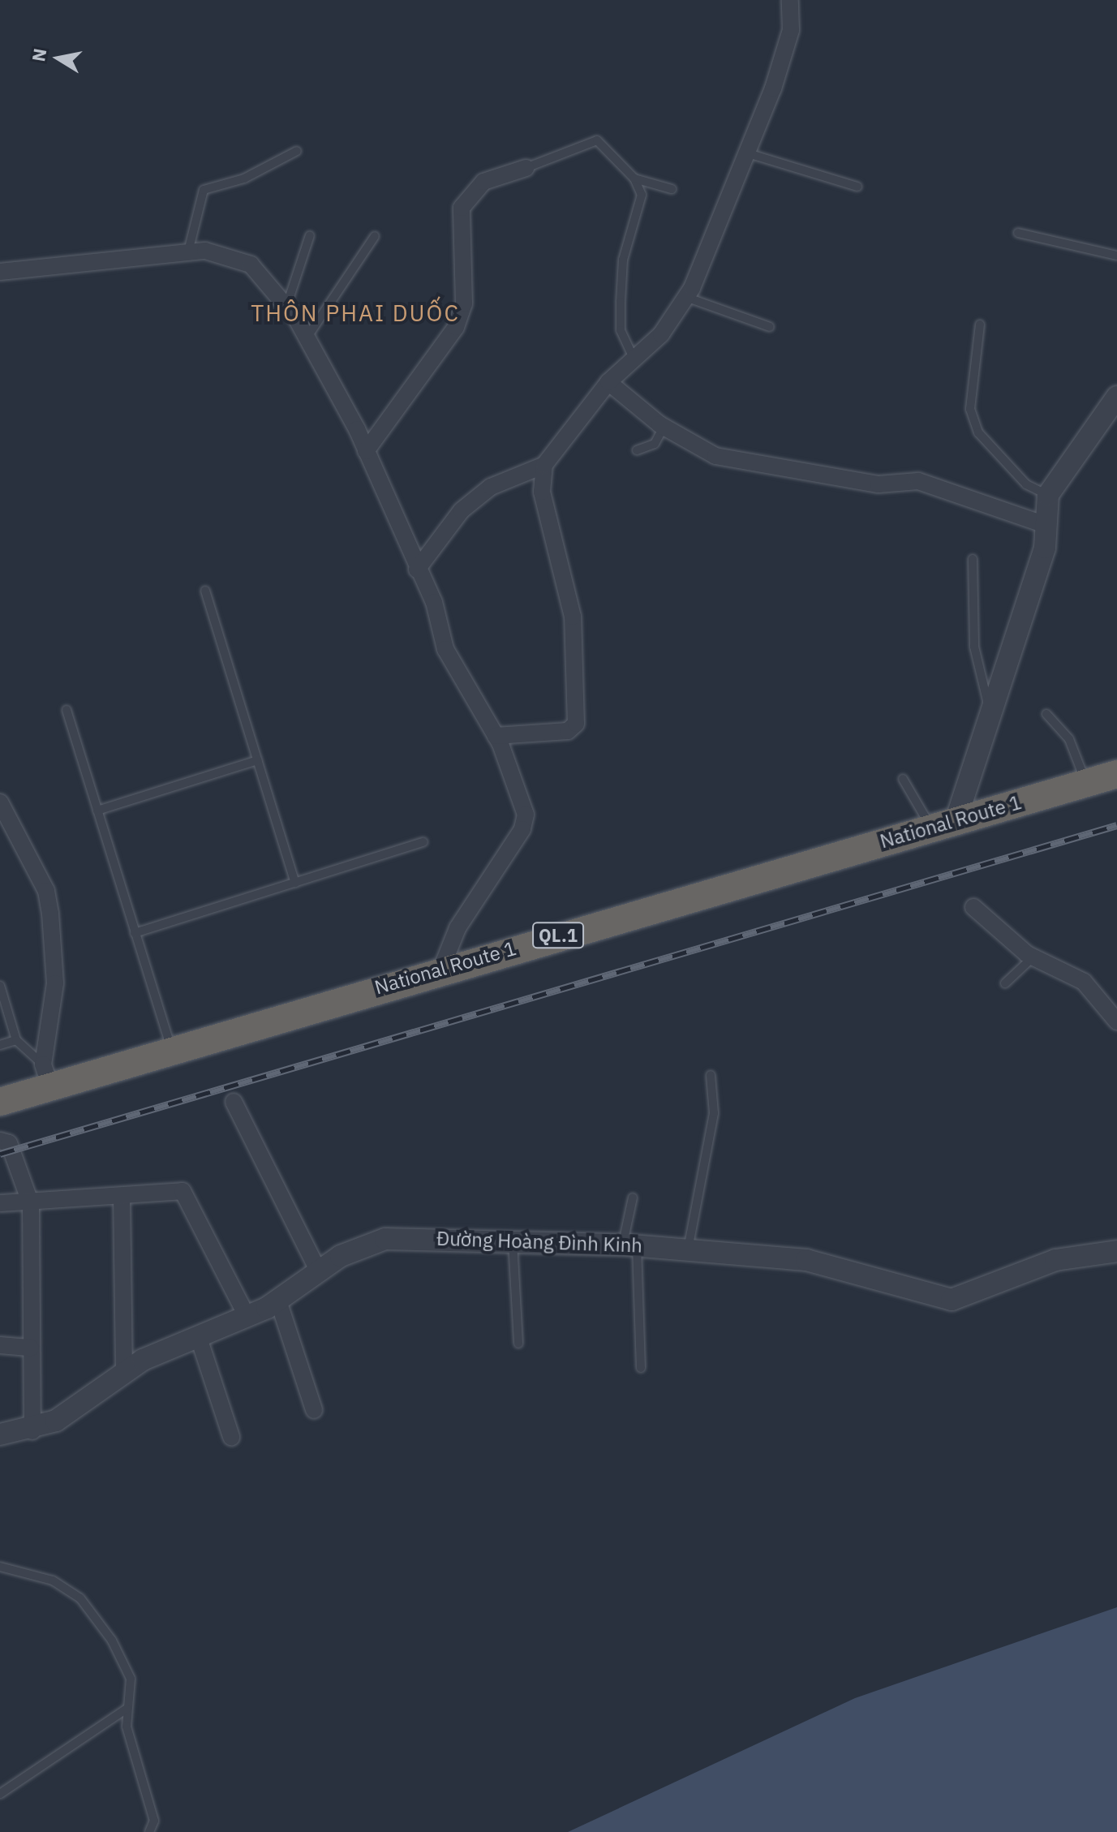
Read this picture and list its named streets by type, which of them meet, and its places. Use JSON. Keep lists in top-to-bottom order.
{
  "streets": {
    "highway": ["National Route 1", "QL.1"],
    "street": ["Đường Hoàng Đình Kinh"]
  },
  "districts": ["THÔN PHAI DUỐC"],
  "north": "left"
}
